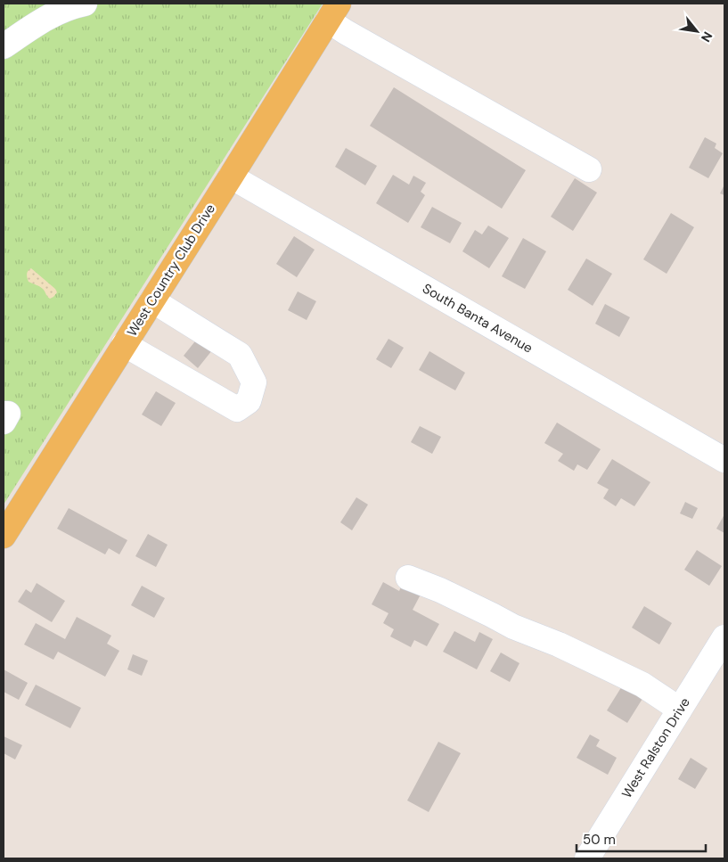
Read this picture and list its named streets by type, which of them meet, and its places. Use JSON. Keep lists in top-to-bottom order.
{
  "streets": {
    "main road": ["West Country Club Drive"],
    "street": ["South Banta Avenue", "West Ralston Drive"]
  },
  "crossings": [
    ["West Country Club Drive", "South Banta Avenue"]
  ],
  "scale_bar": "50 m",
  "north": "bottom right"
}
